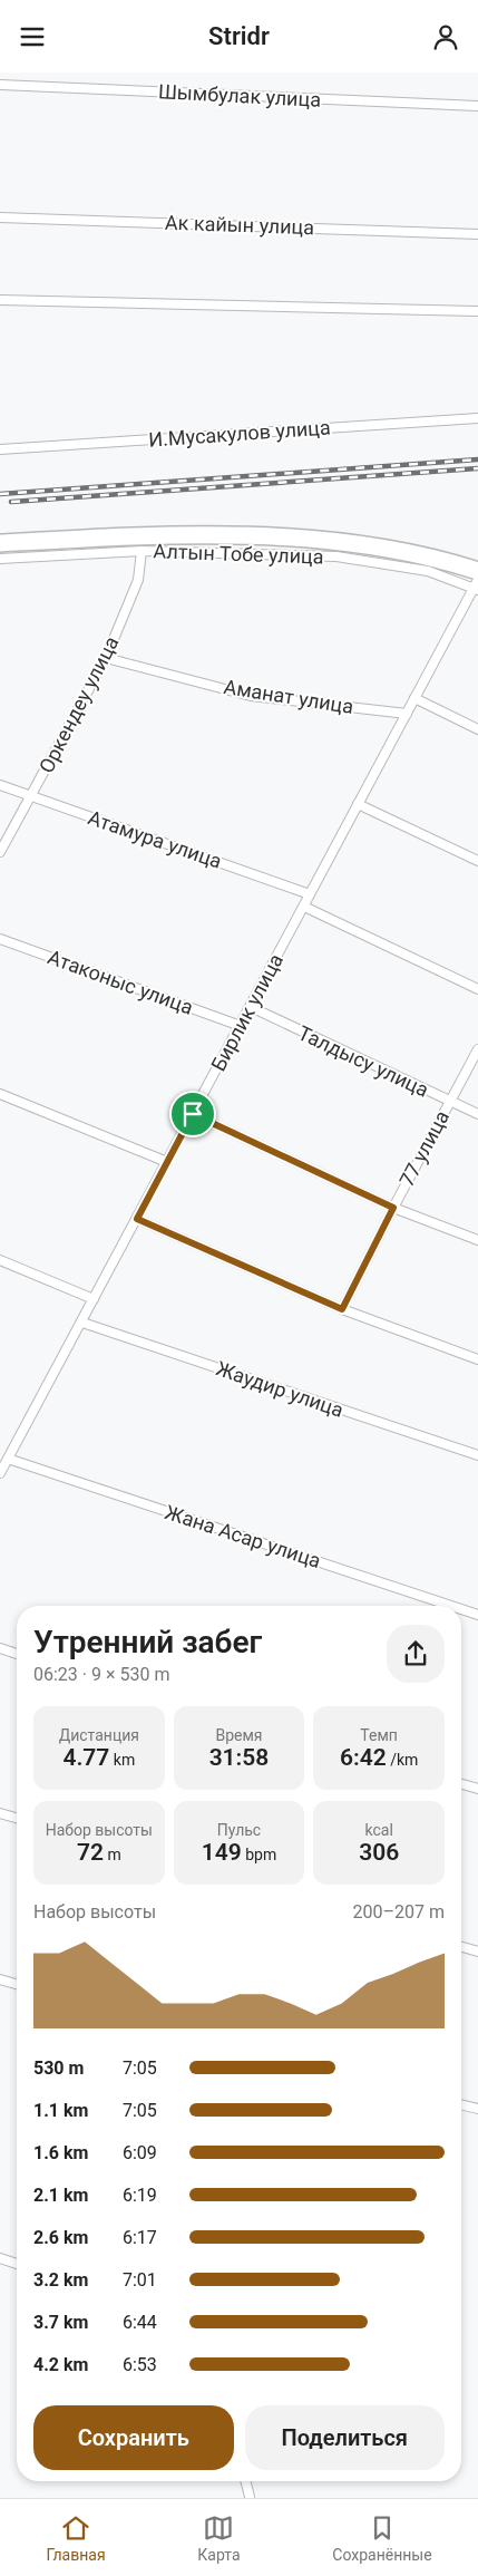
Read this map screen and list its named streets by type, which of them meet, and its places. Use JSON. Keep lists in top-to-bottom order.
{
  "streets": {
    "street": [
      "Шымбулак улица",
      "Ак кайын улица",
      "И.Мусакулов улица",
      "Алтын Тобе улица",
      "Аманат улица",
      "Оркендеу улица",
      "Атамура улица",
      "Атаконыс улица",
      "Бирлик улица",
      "Талдысу улица",
      "77 улица",
      "Жаудир улица",
      "Жана Асар улица"
    ]
  },
  "crossings": [
    ["Алтын Тобе улица", "Оркендеу улица"],
    ["Алтын Тобе улица", "Бирлик улица"],
    ["Аманат улица", "Оркендеу улица"],
    ["Аманат улица", "Бирлик улица"],
    ["Оркендеу улица", "Атамура улица"],
    ["Атамура улица", "Бирлик улица"],
    ["Атаконыс улица", "Бирлик улица"],
    ["Бирлик улица", "Талдысу улица"],
    ["Бирлик улица", "Жаудир улица"],
    ["Бирлик улица", "Жана Асар улица"],
    ["Талдысу улица", "77 улица"]
  ],
  "page": {
    "header": "Stridr",
    "heading": ["Утренний забег", "06:23 · 9 × 530 m"],
    "stats": [
      ["Дистанция", "4.77 km"],
      ["Время", "31:58"],
      ["Темп", "6:42 /km"],
      ["Набор высоты", "72 m"],
      ["Пульс", "149 bpm"],
      ["kcal", "306"]
    ],
    "chart": ["Набор высоты", "200–207 m"],
    "list": [
      {
        "name": "530 m",
        "note": "7:05"
      },
      {
        "name": "1.1 km",
        "note": "7:05"
      },
      {
        "name": "1.6 km",
        "note": "6:09"
      },
      {
        "name": "2.1 km",
        "note": "6:19"
      },
      {
        "name": "2.6 km",
        "note": "6:17"
      },
      {
        "name": "3.2 km",
        "note": "7:01"
      },
      {
        "name": "3.7 km",
        "note": "6:44"
      },
      {
        "name": "4.2 km",
        "note": "6:53"
      }
    ],
    "buttons": ["Сохранить", "Поделиться"],
    "tabs": ["Главная", "Карта", "Сохранённые"]
  }
}
